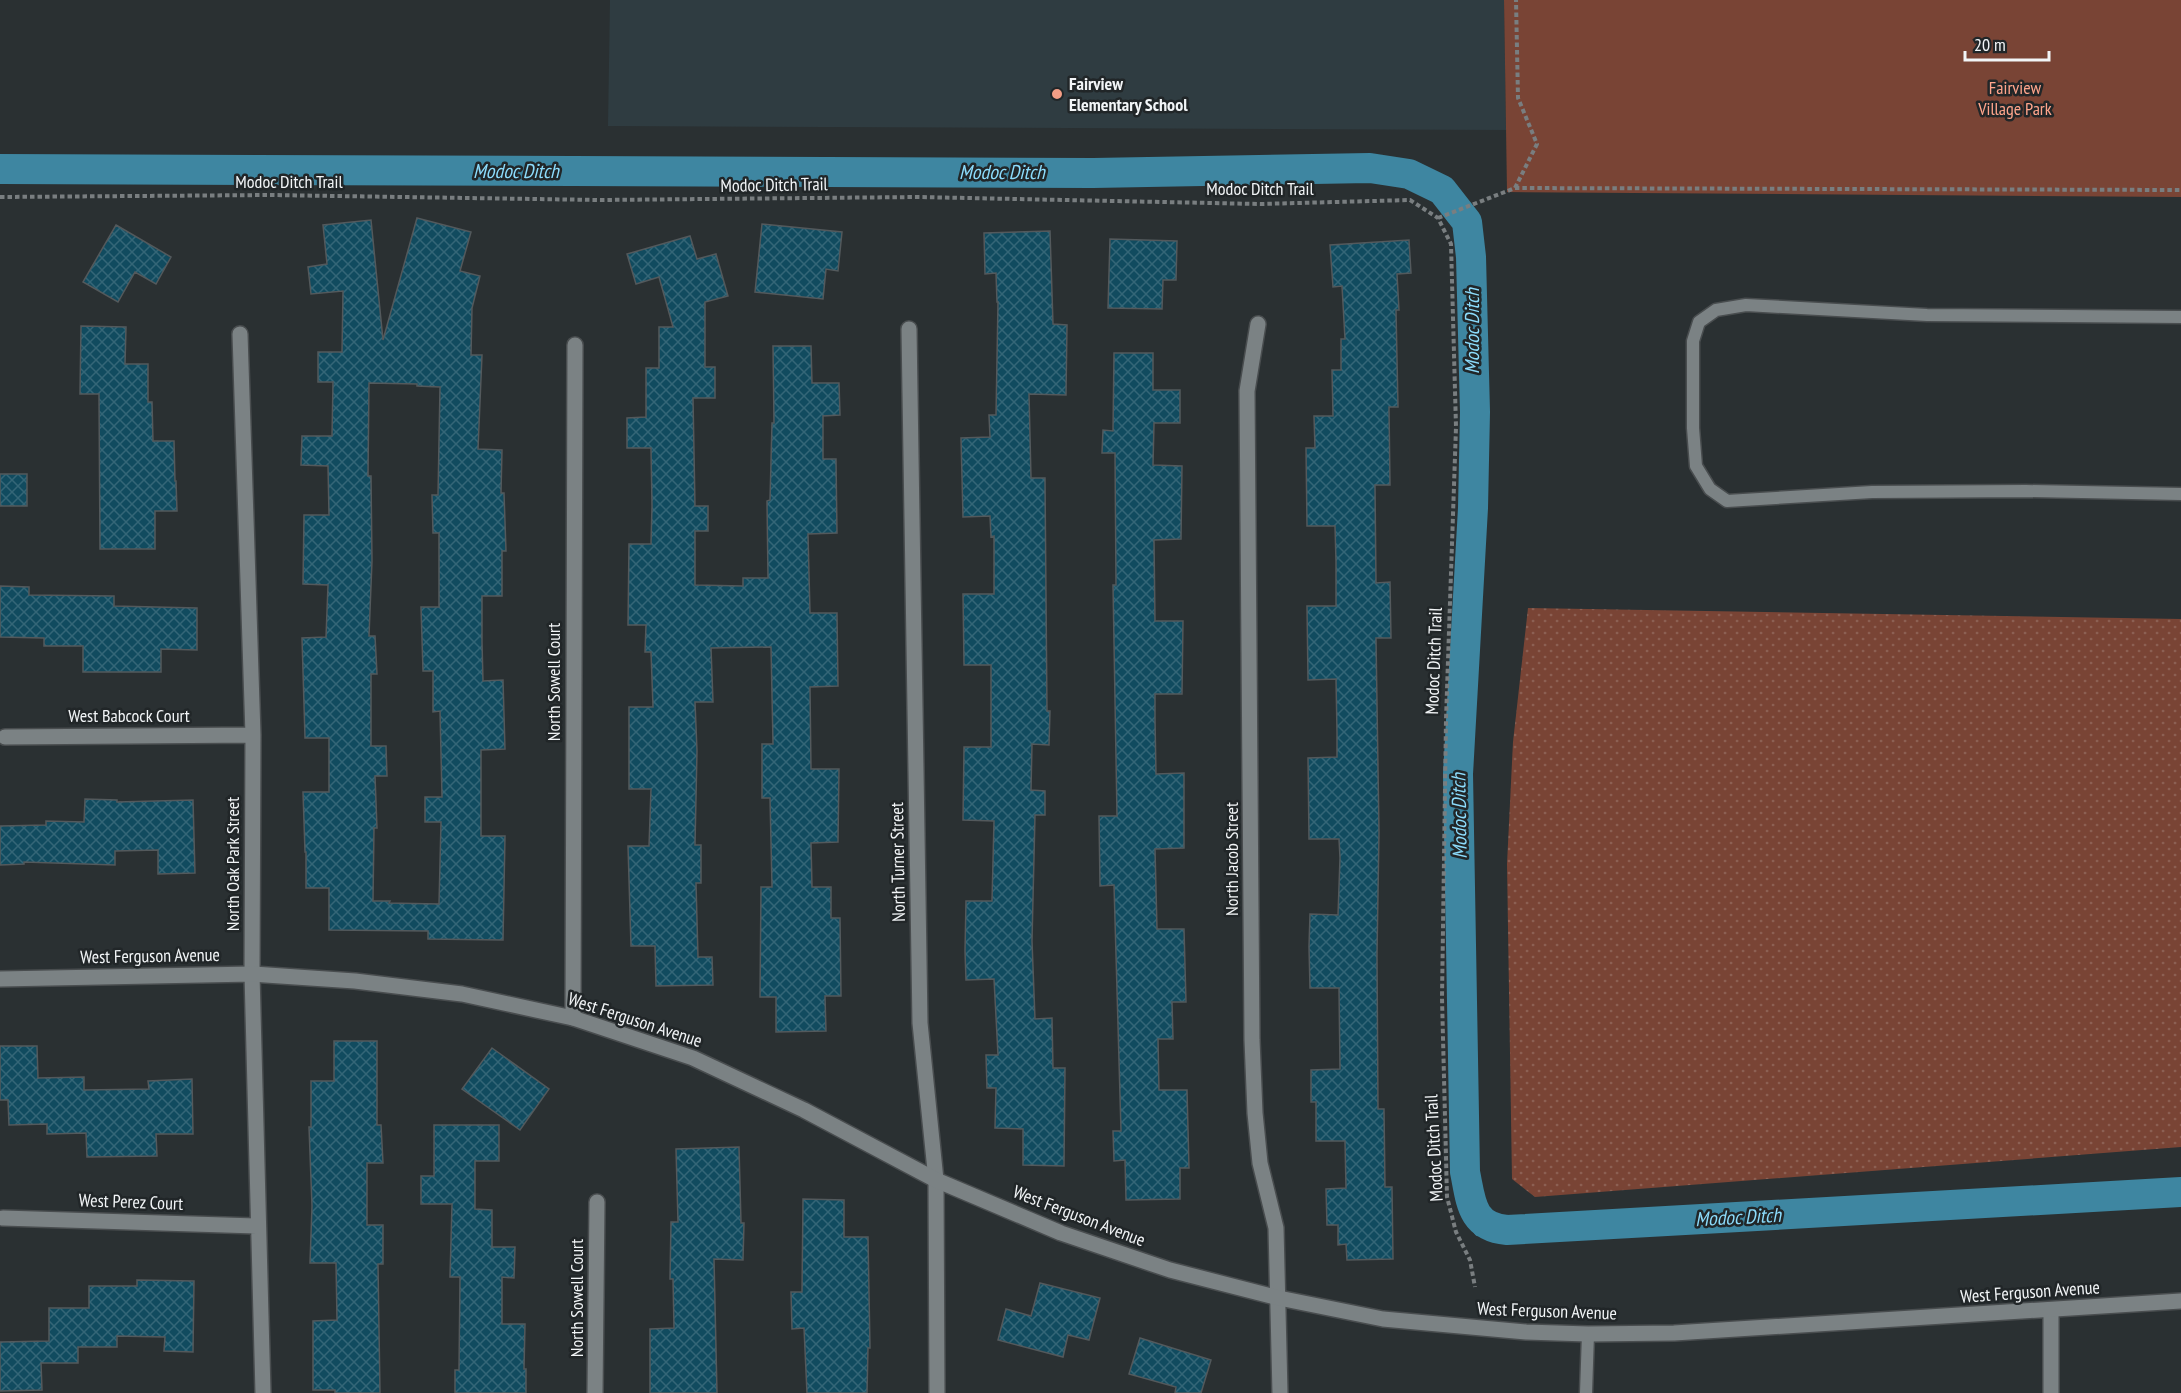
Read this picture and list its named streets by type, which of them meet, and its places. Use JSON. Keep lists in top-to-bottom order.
{
  "streets": {
    "street": [
      "North Sowell Court",
      "West Babcock Court",
      "North Jacob Street",
      "North Turner Street",
      "North Oak Park Street",
      "West Ferguson Avenue",
      "West Perez Court"
    ],
    "path": ["Modoc Ditch Trail"]
  },
  "crossings": [
    ["North Sowell Court", "West Ferguson Avenue"],
    ["West Babcock Court", "North Oak Park Street"],
    ["North Jacob Street", "West Ferguson Avenue"],
    ["North Turner Street", "West Ferguson Avenue"],
    ["North Oak Park Street", "West Ferguson Avenue"],
    ["North Oak Park Street", "West Perez Court"]
  ],
  "water": ["Modoc Ditch"],
  "parks": ["Fairview Village Park"],
  "places": ["Fairview Elementary School"],
  "scale_bar": "20 m"
}
